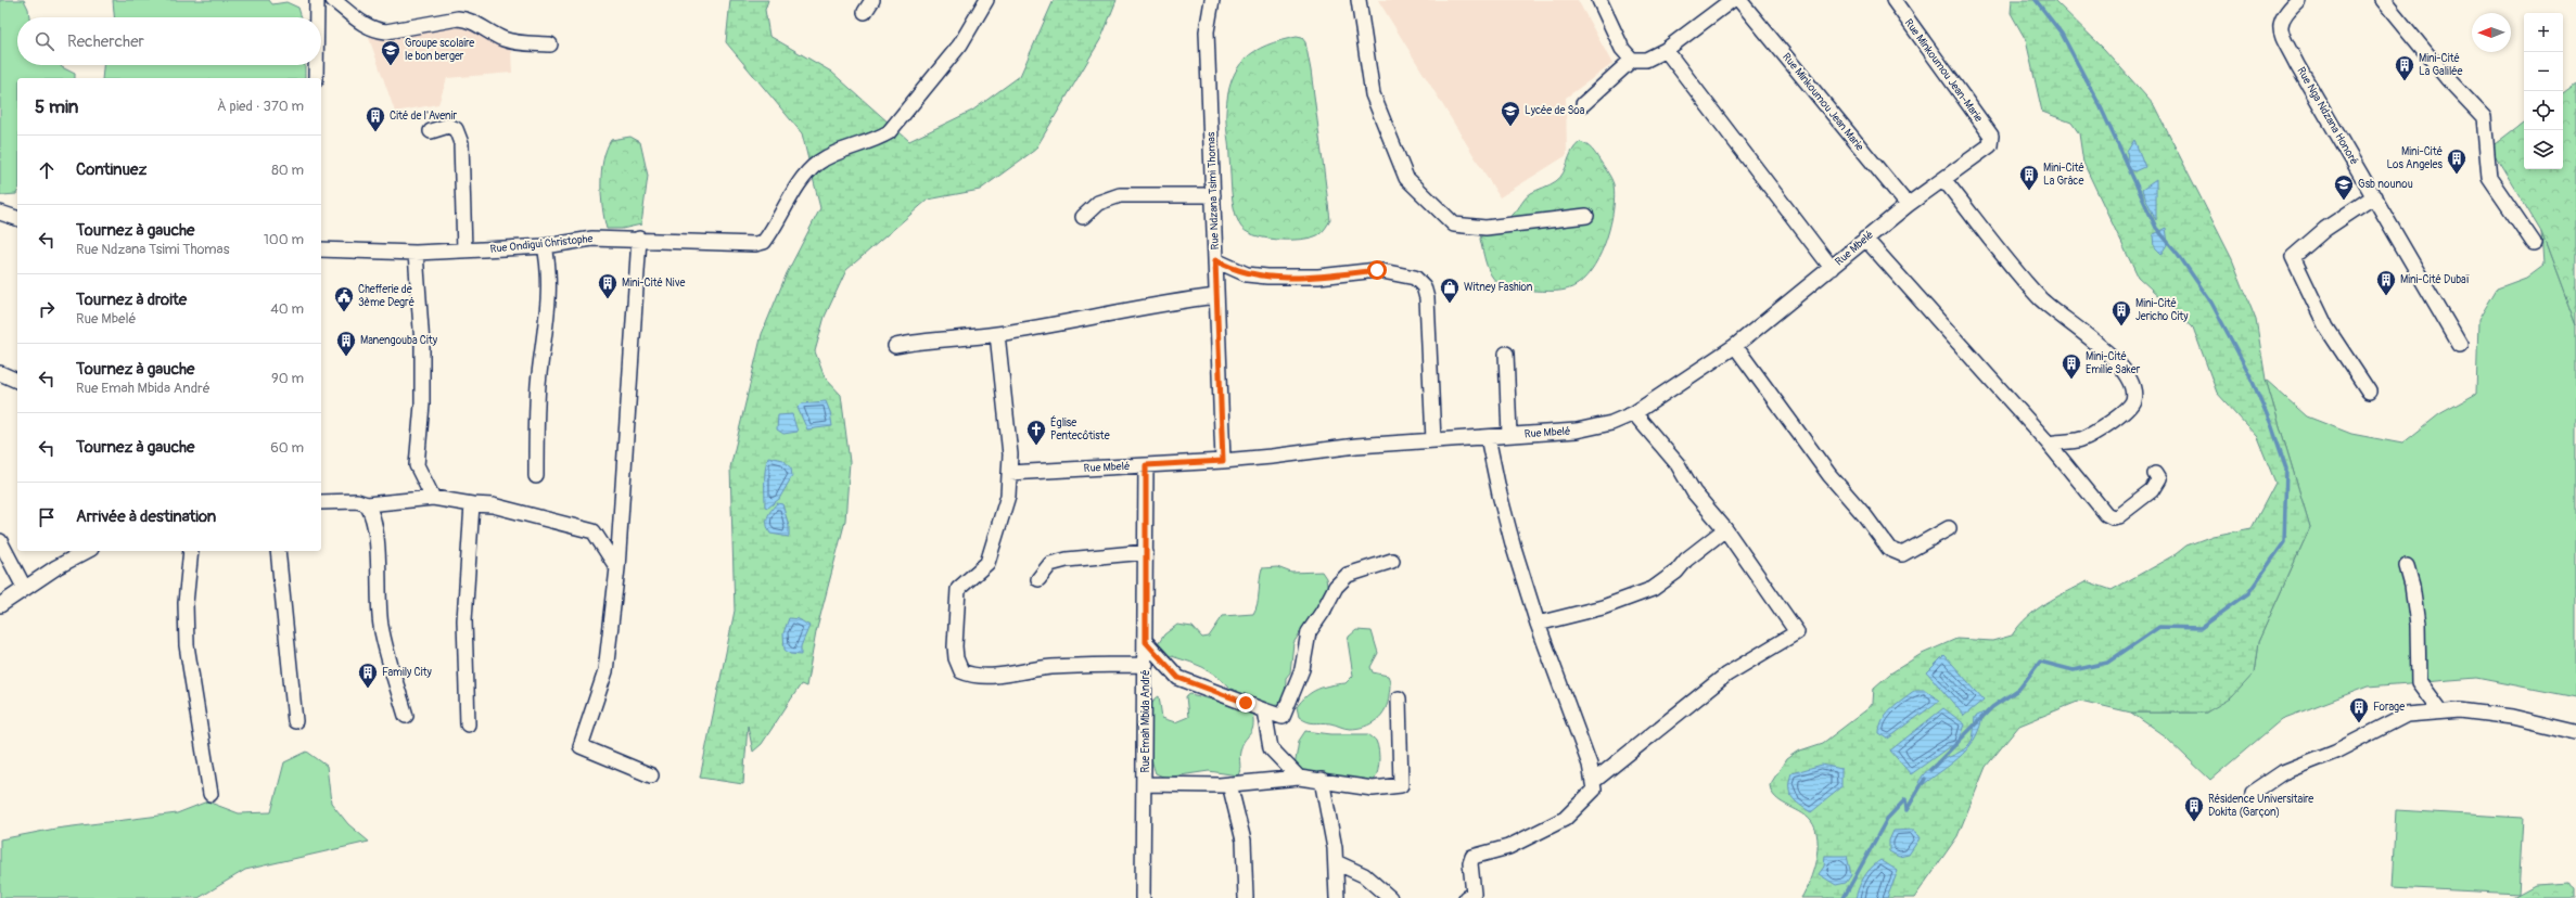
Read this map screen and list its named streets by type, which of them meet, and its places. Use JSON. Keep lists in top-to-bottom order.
{
  "streets": {
    "street": [
      "Rue Minkoumou Jean-Marie",
      "Rue Minkoumou Jean Marie",
      "Rue Nga Ndzana Honoré",
      "Rue Ndzana Tsimi Thomas",
      "Rue Ondigui Christophe",
      "Rue Mbelé",
      "Rue Emah Mbida André"
    ]
  },
  "crossings": [
    ["Rue Minkoumou Jean-Marie", "Rue Mbelé"],
    ["Rue Minkoumou Jean Marie", "Rue Mbelé"],
    ["Rue Ndzana Tsimi Thomas", "Rue Mbelé"],
    ["Rue Mbelé", "Rue Emah Mbida André"]
  ],
  "places": {
    "school or university": ["Groupe scolaire le bon berger", "Lycée de Soa", "Gsb nounou"],
    "building": [
      "Mini-Cité La Galilée",
      "Cité de l'Avenir",
      "Mini-Cité Los Angeles",
      "Mini-Cité La Grâce",
      "Mini-Cité Dubaï",
      "Mini-Cité Nive",
      "Mini-Cité Jericho City",
      "Manengouba City",
      "Mini-Cité Emilie Saker",
      "Family City",
      "Forage",
      "Résidence Universitaire Dokita (Garçon)"
    ],
    "shop": ["Witney Fashion"],
    "public building": ["Chefferie de 3ème Degré"],
    "church": ["Église Pentecôtiste"]
  },
  "north": "left",
  "page": {
    "map_buttons": ["+", "−"],
    "search": "Rechercher",
    "heading": ["5 min", "À pied · 370 m"],
    "list": [
      ["Continuez", "80 m"],
      ["Tournez à gauche", "Rue Ndzana Tsimi Thomas", "100 m"],
      ["Tournez à droite", "Rue Mbelé", "40 m"],
      ["Tournez à gauche", "Rue Emah Mbida André", "90 m"],
      ["Tournez à gauche", "60 m"],
      "Arrivée à destination"
    ]
  }
}
